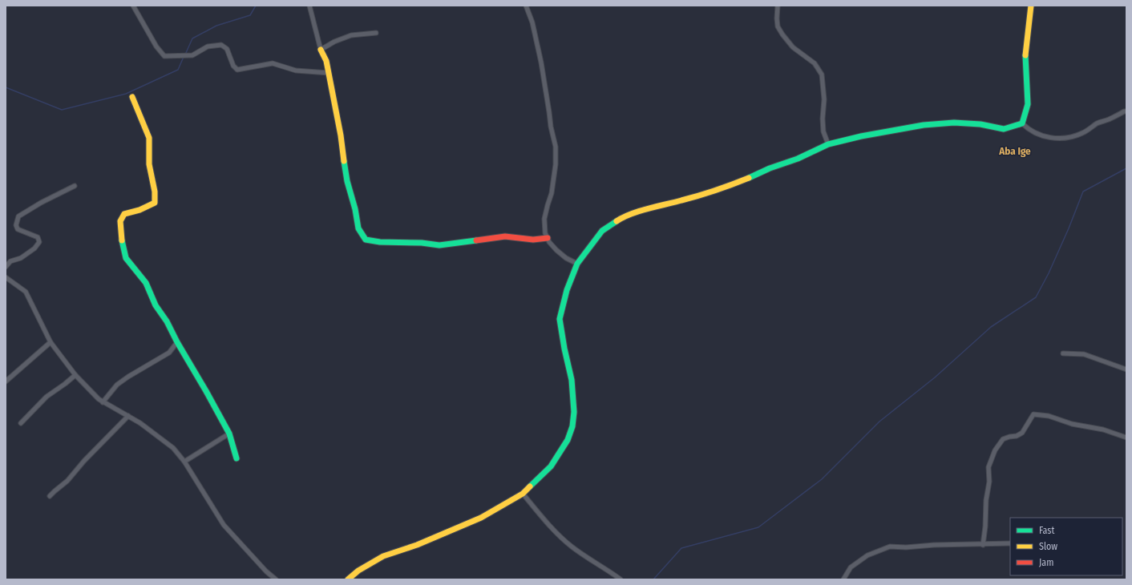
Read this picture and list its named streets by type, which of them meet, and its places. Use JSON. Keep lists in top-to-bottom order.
{
  "districts": ["Aba Ige"],
  "legend": ["Fast", "Slow", "Jam"]
}
